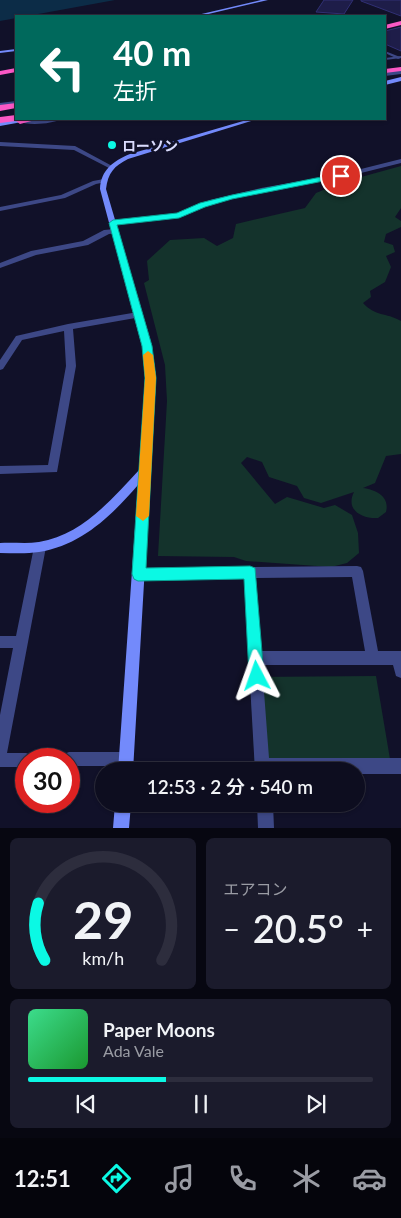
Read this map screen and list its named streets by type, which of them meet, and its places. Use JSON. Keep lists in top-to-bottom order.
{
  "places": ["ローソン"],
  "page": {
    "turn": ["40 m", "左折"],
    "limit": "30",
    "trip": "12:53 · 2 分 · 540 m",
    "tile": "エアコン",
    "heat": ["−", "20.5°", "+"],
    "song": ["Paper Moons", "Ada Vale"],
    "tabs": "12:51",
    "gauge": ["29", "km/h"]
  }
}
